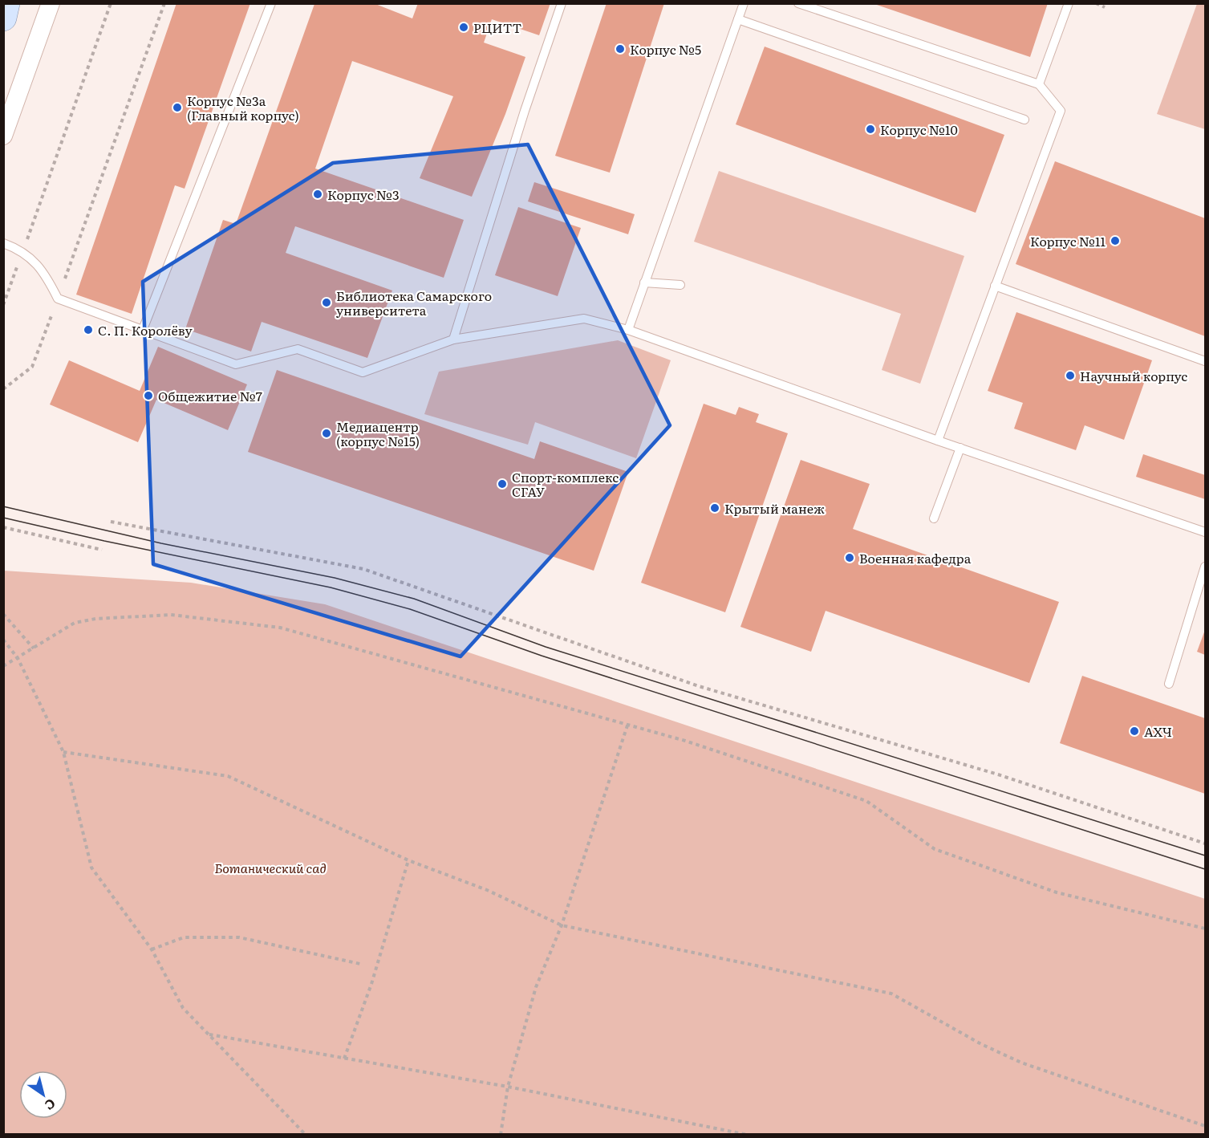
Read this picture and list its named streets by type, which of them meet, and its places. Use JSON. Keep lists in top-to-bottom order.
{
  "parks": ["Ботанический сад"],
  "places": [
    "РЦИТТ",
    "Корпус №5",
    "Корпус №3a (Главный корпус)",
    "Корпус №10",
    "Корпус №3",
    "Корпус №11",
    "Библиотека Самарского университета",
    "С. П. Королёву",
    "Научный корпус",
    "Общежитие №7",
    "Медиацентр (корпус №15)",
    "Спорт-комплекс СГАУ",
    "Крытый манеж",
    "Военная кафедра",
    "АХЧ"
  ],
  "north": "bottom right"
}
